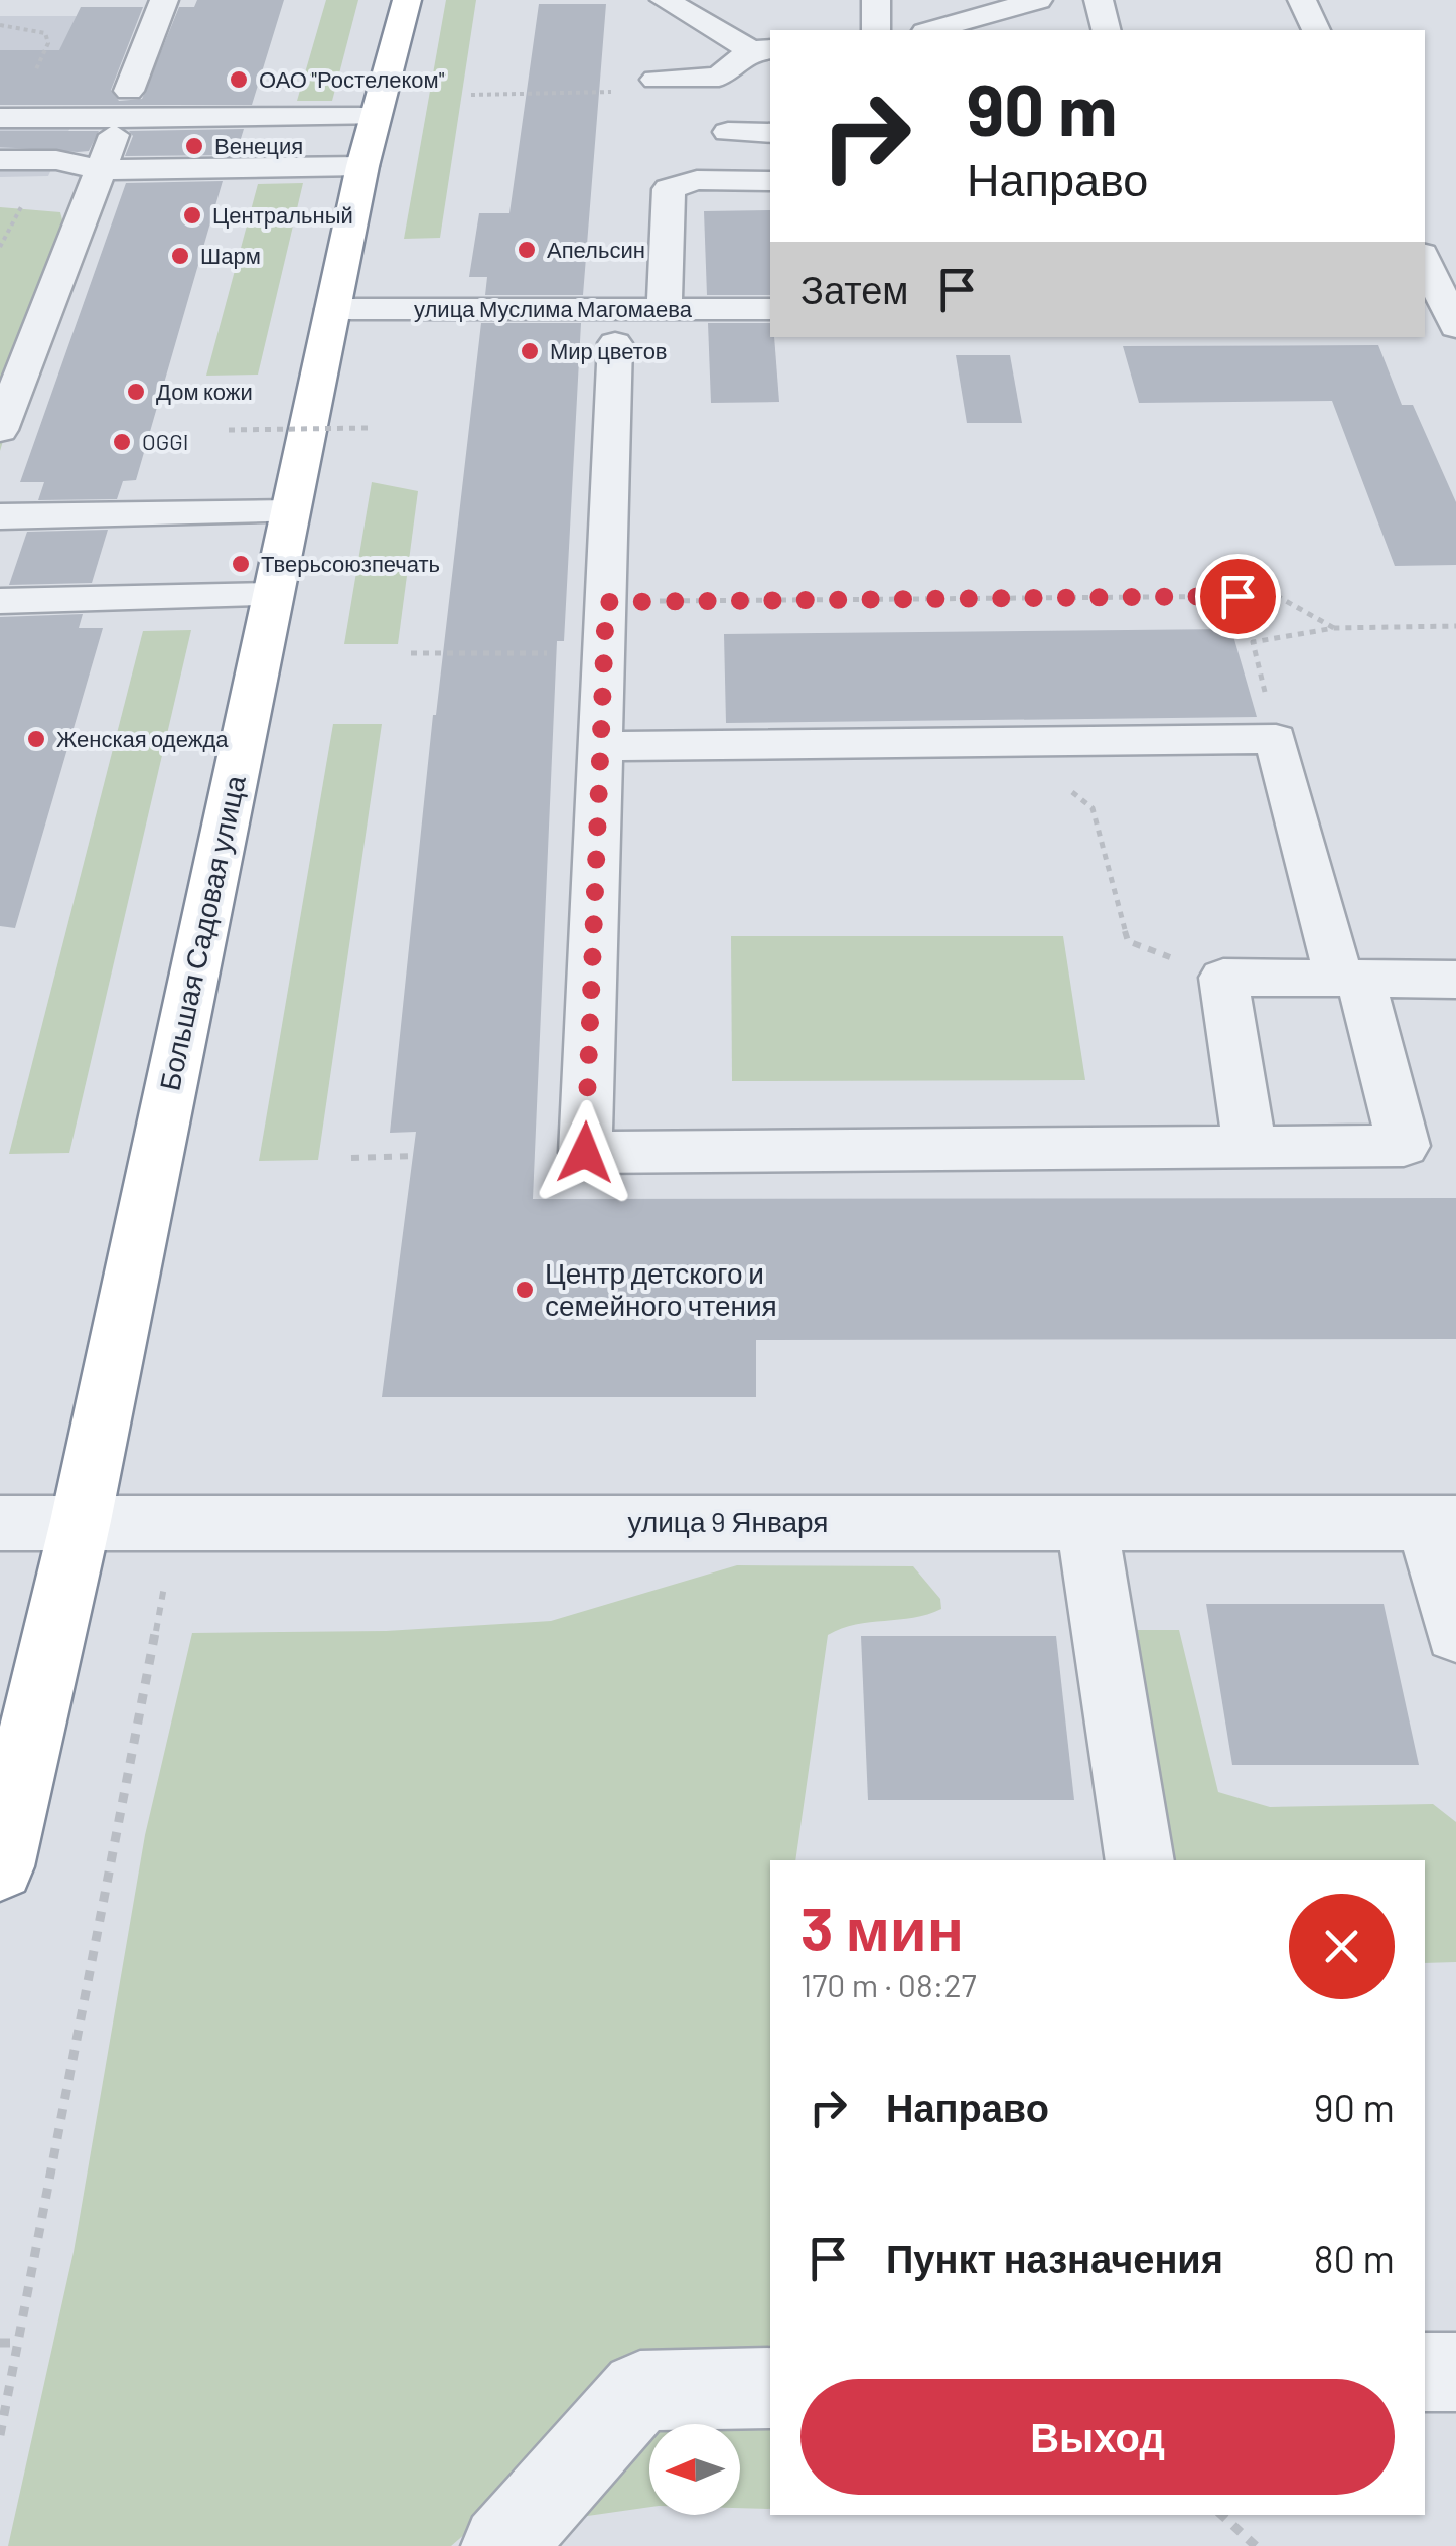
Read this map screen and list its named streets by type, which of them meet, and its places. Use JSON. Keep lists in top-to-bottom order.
{
  "streets": {
    "highway": ["Большая Садовая улица"],
    "street": ["улица Муслима Магомаева", "улица 9 Января"]
  },
  "crossings": [
    ["улица Муслима Магомаева", "Большая Садовая улица"],
    ["Большая Садовая улица", "улица 9 Января"]
  ],
  "places": [
    "ОАО \"Ростелеком\"",
    "Венеция",
    "Центральный",
    "Апельсин",
    "Шарм",
    "Мир цветов",
    "Дом кожи",
    "OGGI",
    "Тверьсоюзпечать",
    "Женская одежда",
    "Центр детского и семейного чтения"
  ],
  "north": "left",
  "page": {
    "turn": ["90 m", "Направо"],
    "then": "Затем",
    "heading": ["3 мин", "170 m · 08:27"],
    "list": [
      {
        "name": "Направо",
        "value": "90 m"
      },
      {
        "name": "Пункт назначения",
        "value": "80 m"
      }
    ],
    "buttons": "Выход"
  }
}
